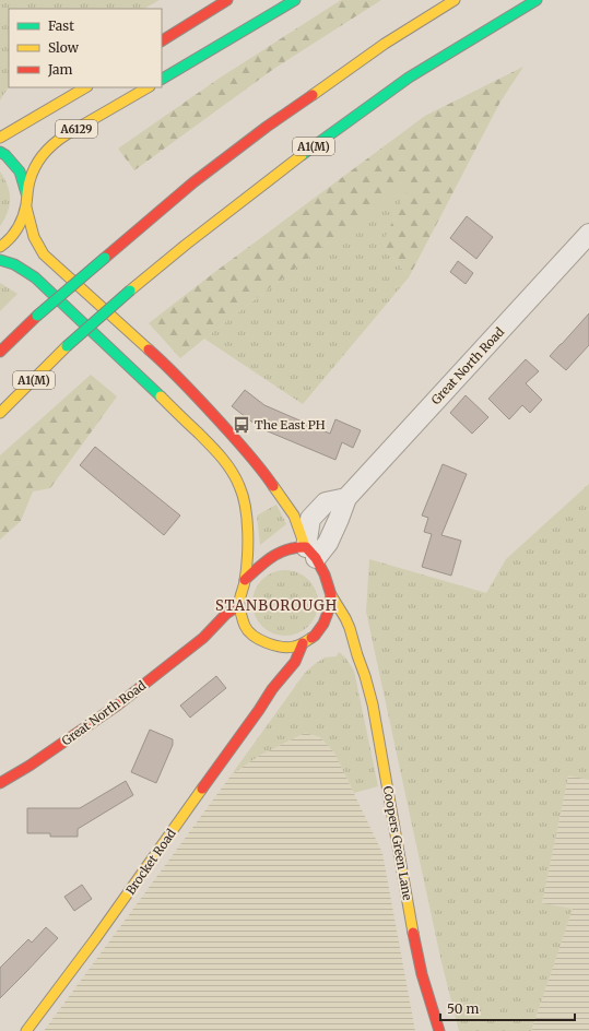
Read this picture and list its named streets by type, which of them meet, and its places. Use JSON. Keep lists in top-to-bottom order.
{
  "streets": {
    "main road": [
      "A6129",
      "A1(M)",
      "Great North Road",
      "Coopers Green Lane",
      "Brocket Road"
    ]
  },
  "crossings": [
    ["Great North Road", "Coopers Green Lane"],
    ["Great North Road", "Brocket Road"],
    ["Coopers Green Lane", "Brocket Road"]
  ],
  "districts": ["STANBOROUGH"],
  "places": {
    "bus stop": ["The East PH"]
  },
  "legend": ["Fast", "Slow", "Jam"],
  "scale_bar": "50 m"
}
